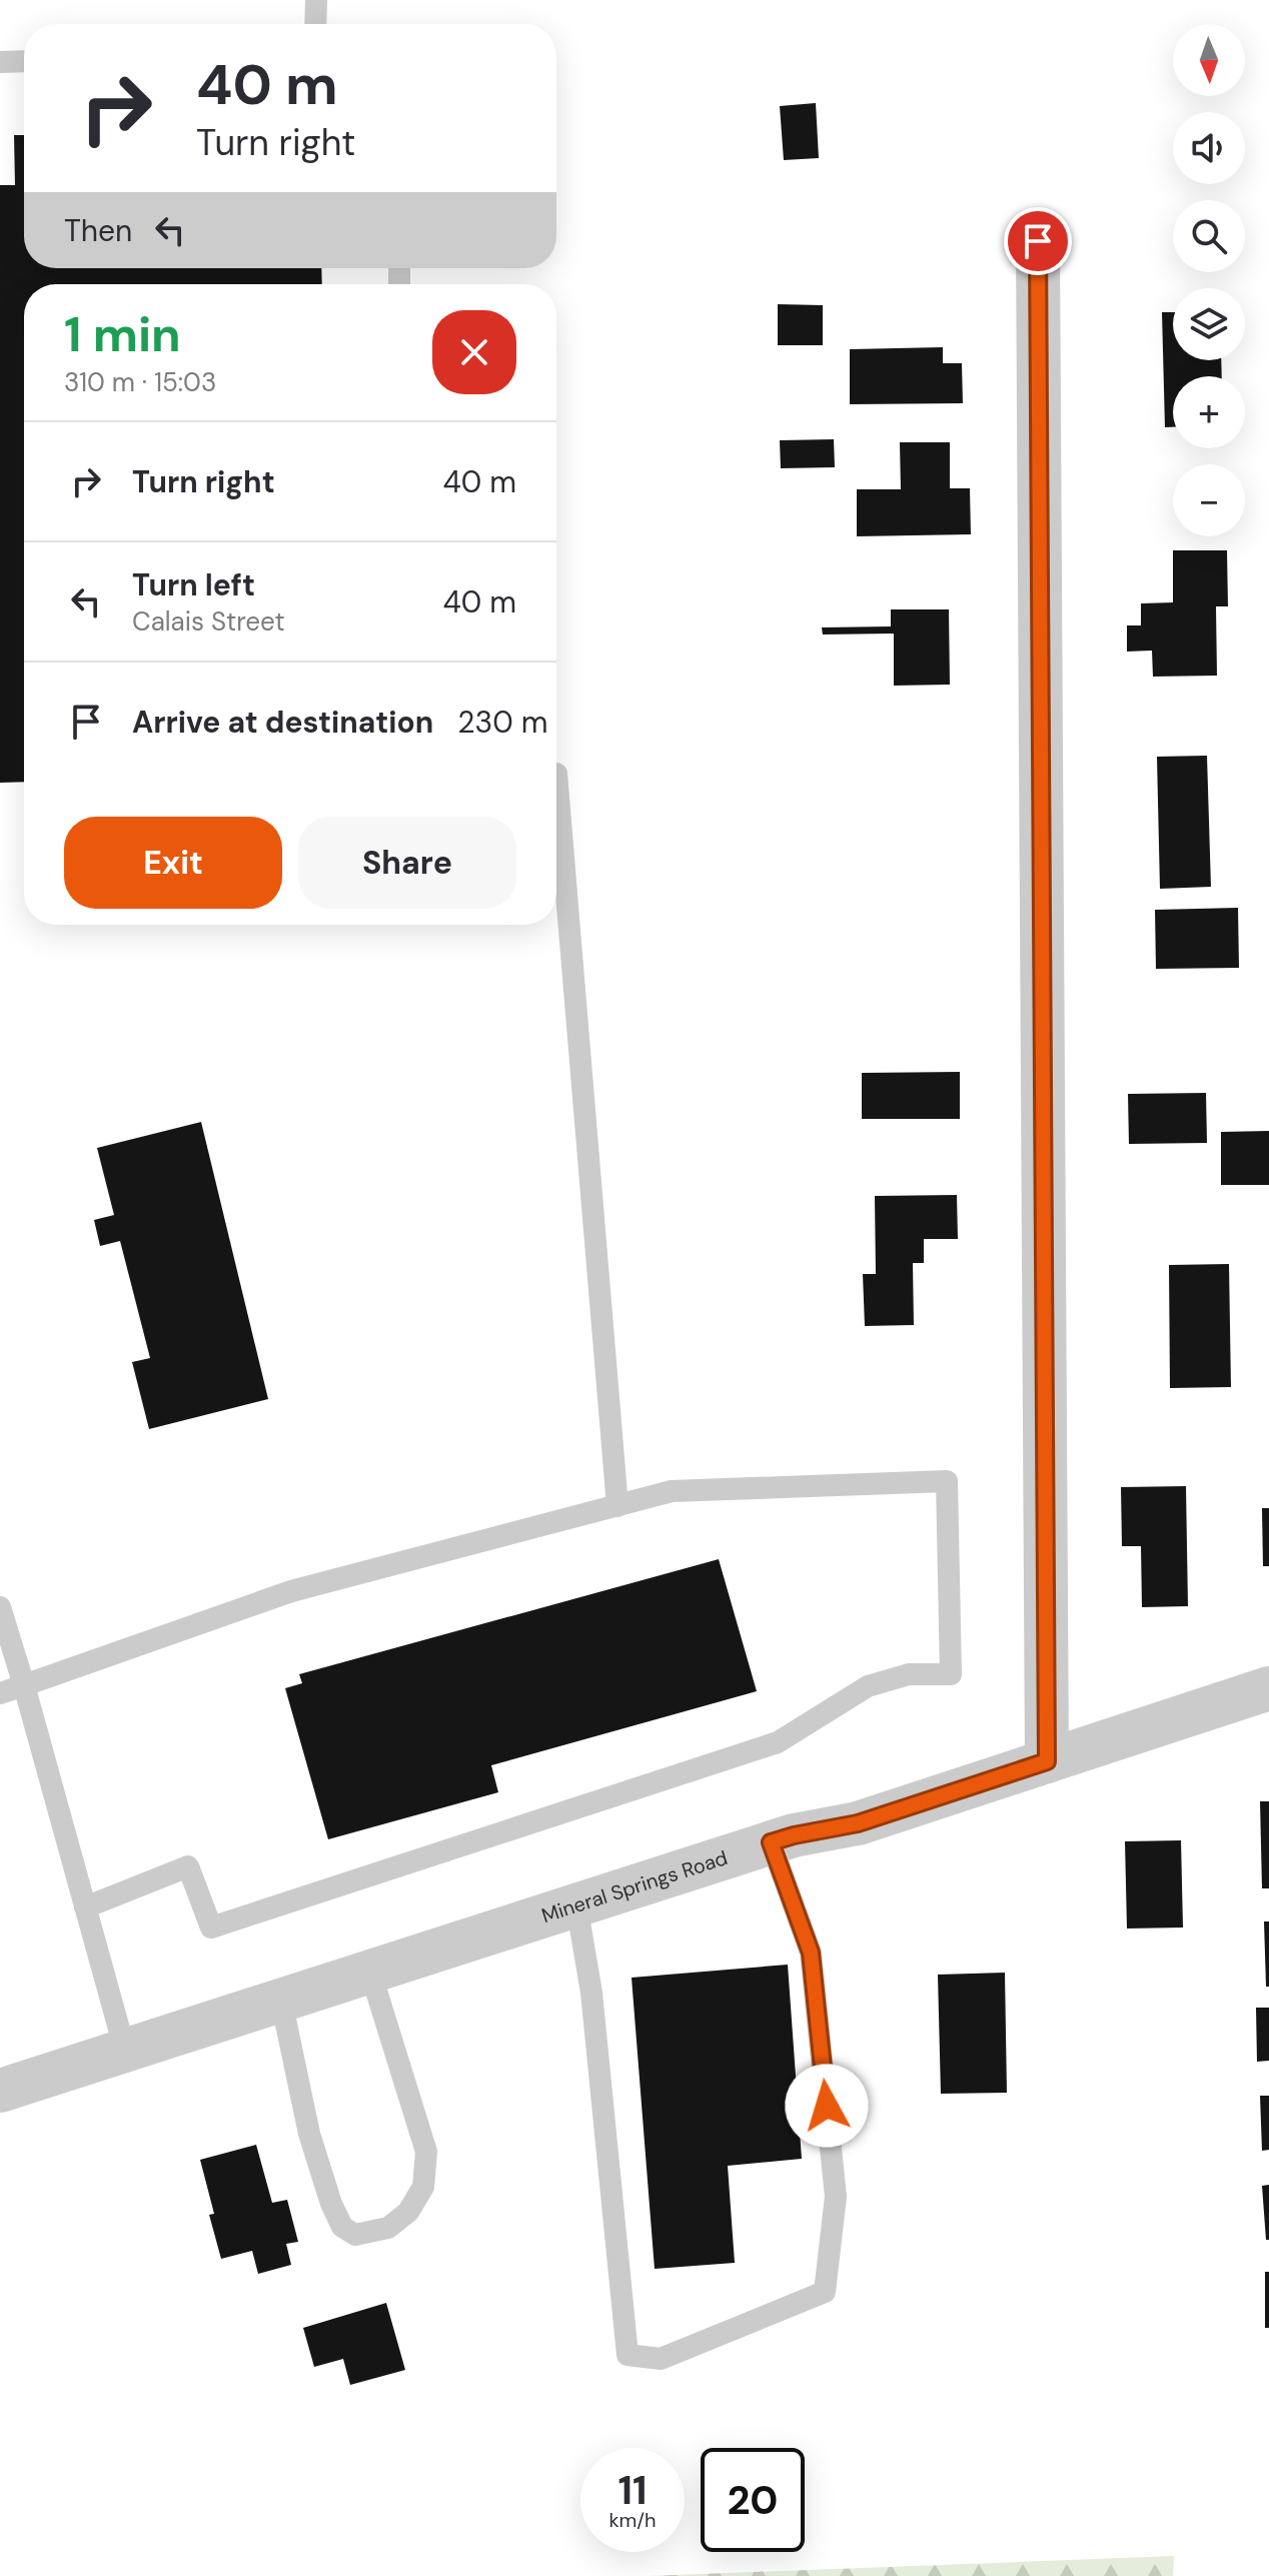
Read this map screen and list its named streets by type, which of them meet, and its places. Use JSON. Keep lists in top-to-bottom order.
{
  "streets": {
    "street": ["Mineral Springs Road"]
  },
  "north": "bottom",
  "page": {
    "map_buttons": ["+", "−"],
    "turn": ["40 m", "Turn right"],
    "then": "Then",
    "heading": ["1 min", "310 m · 15:03"],
    "list": [
      {
        "name": "Turn right",
        "value": "40 m"
      },
      {
        "name": "Turn left",
        "note": "Calais Street",
        "value": "40 m"
      },
      {
        "name": "Arrive at destination",
        "value": "230 m"
      }
    ],
    "buttons": ["Exit", "Share"],
    "speed": "11 km/h",
    "limit": "20"
  }
}
